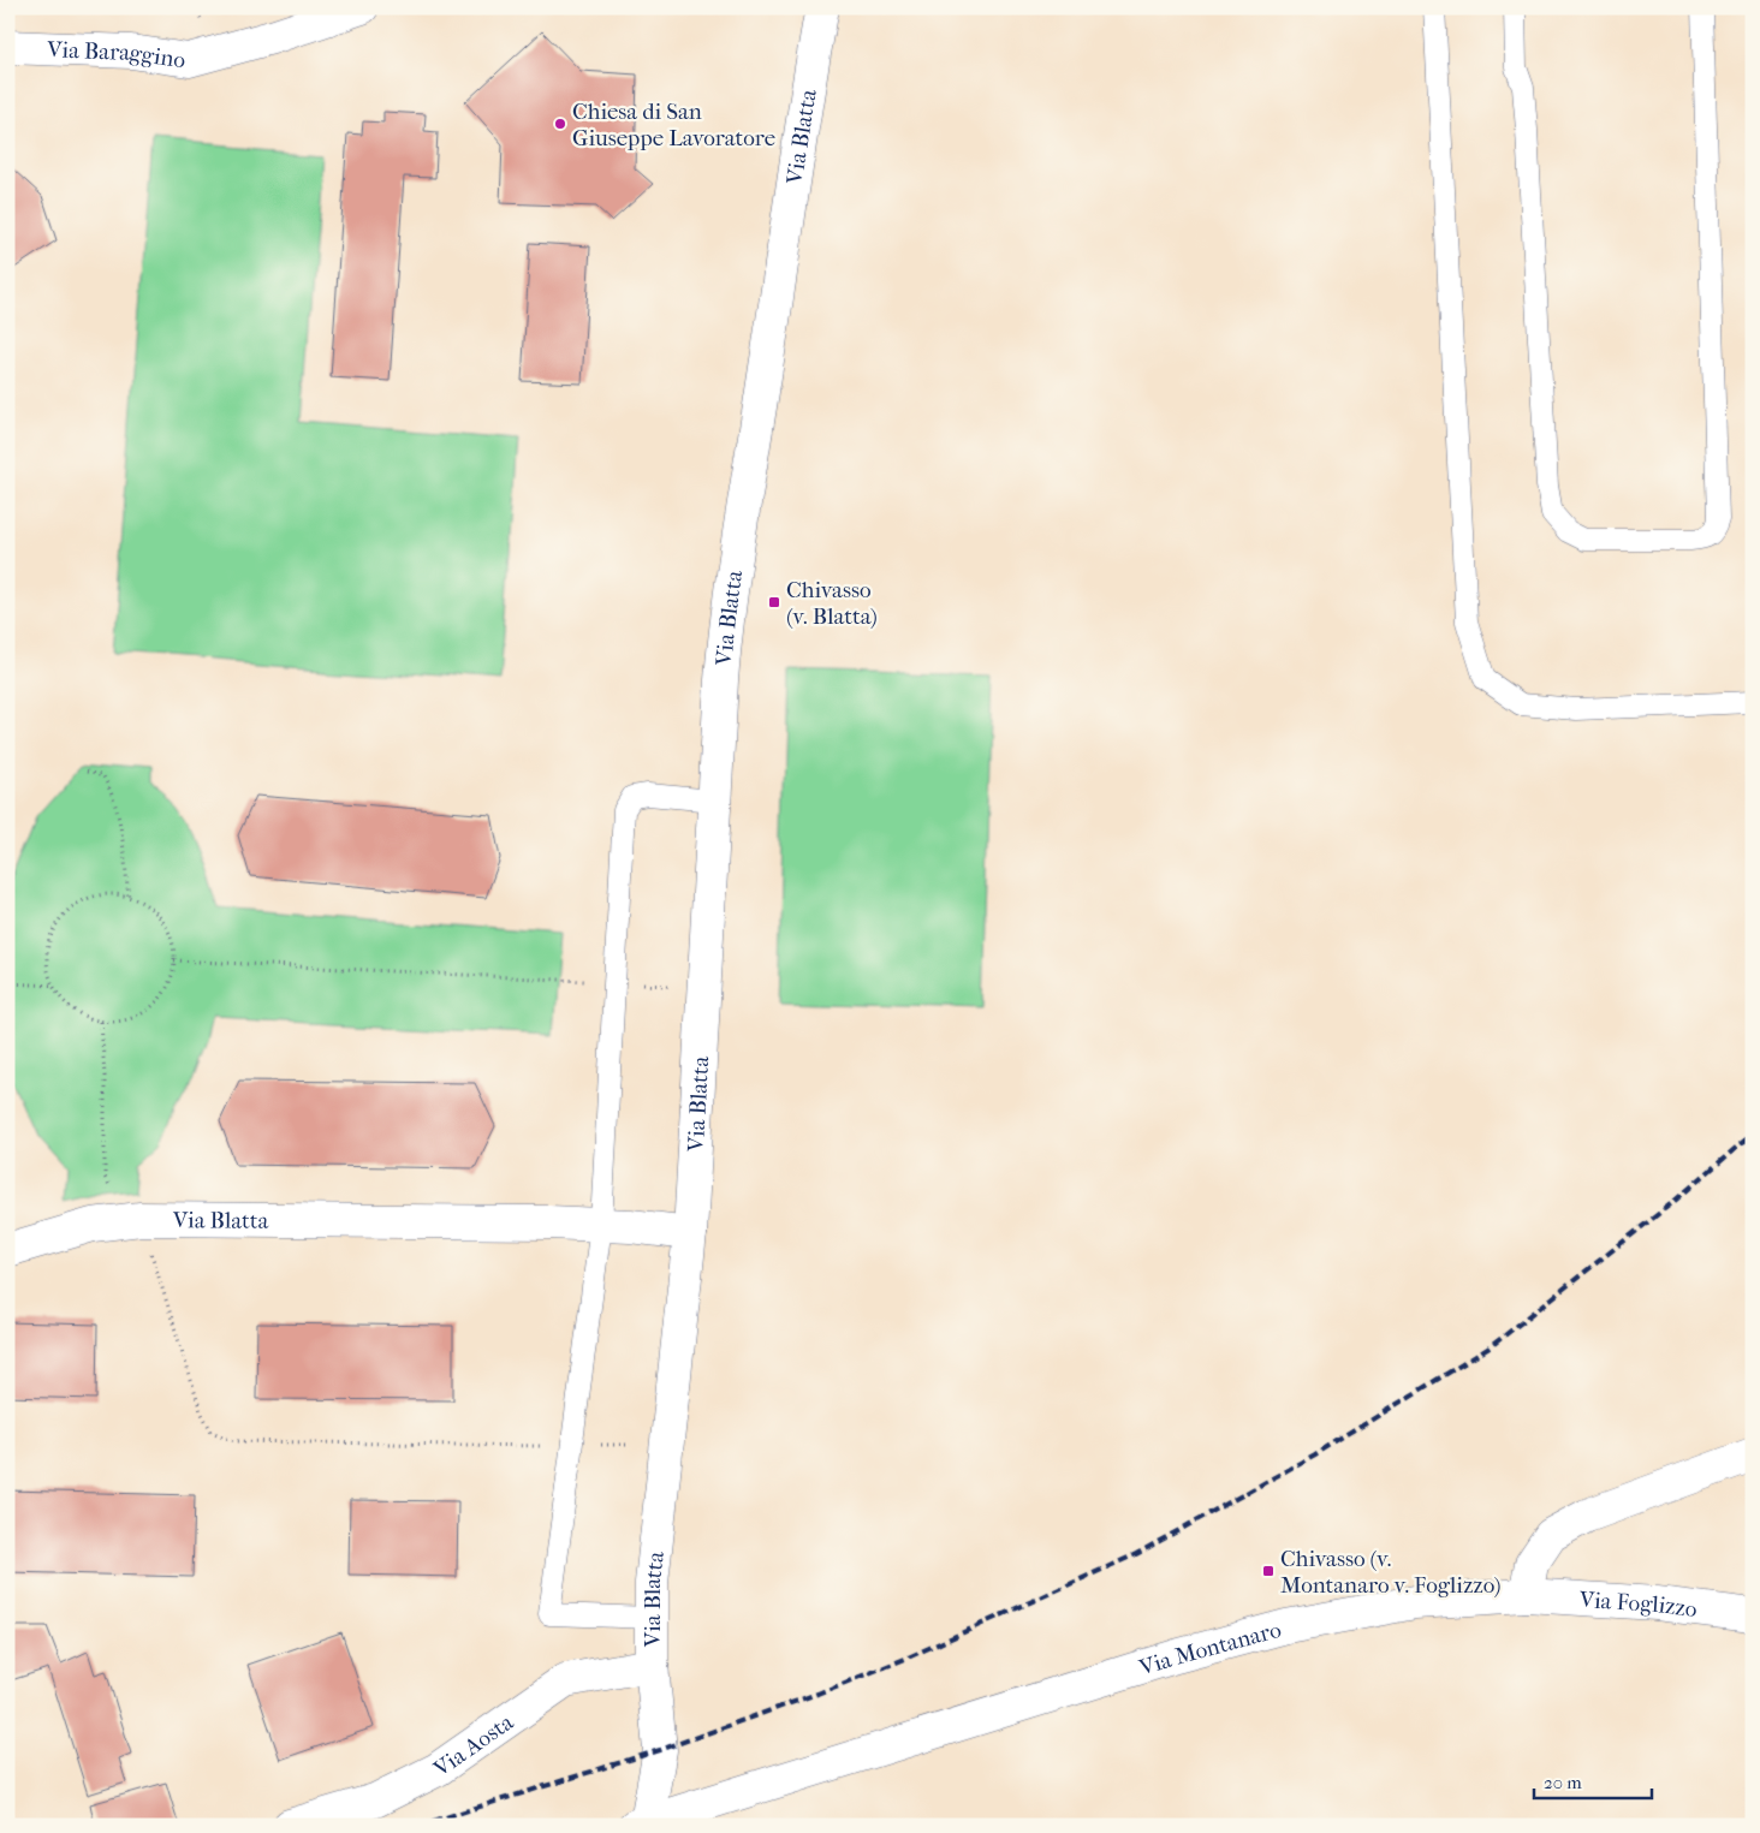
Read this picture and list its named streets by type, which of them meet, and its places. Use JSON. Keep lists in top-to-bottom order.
{
  "streets": {
    "street": [
      "Via Baraggino",
      "Via Blatta",
      "Via Foglizzo",
      "Via Montanaro",
      "Via Aosta"
    ]
  },
  "crossings": [
    ["Via Blatta", "Via Montanaro"],
    ["Via Blatta", "Via Aosta"],
    ["Via Foglizzo", "Via Montanaro"]
  ],
  "places": {
    "other": ["Chiesa di San Giuseppe Lavoratore"],
    "transit": ["Chivasso (v. Blatta)", "Chivasso (v. Montanaro v. Foglizzo)"]
  },
  "scale_bar": "20 m"
}
